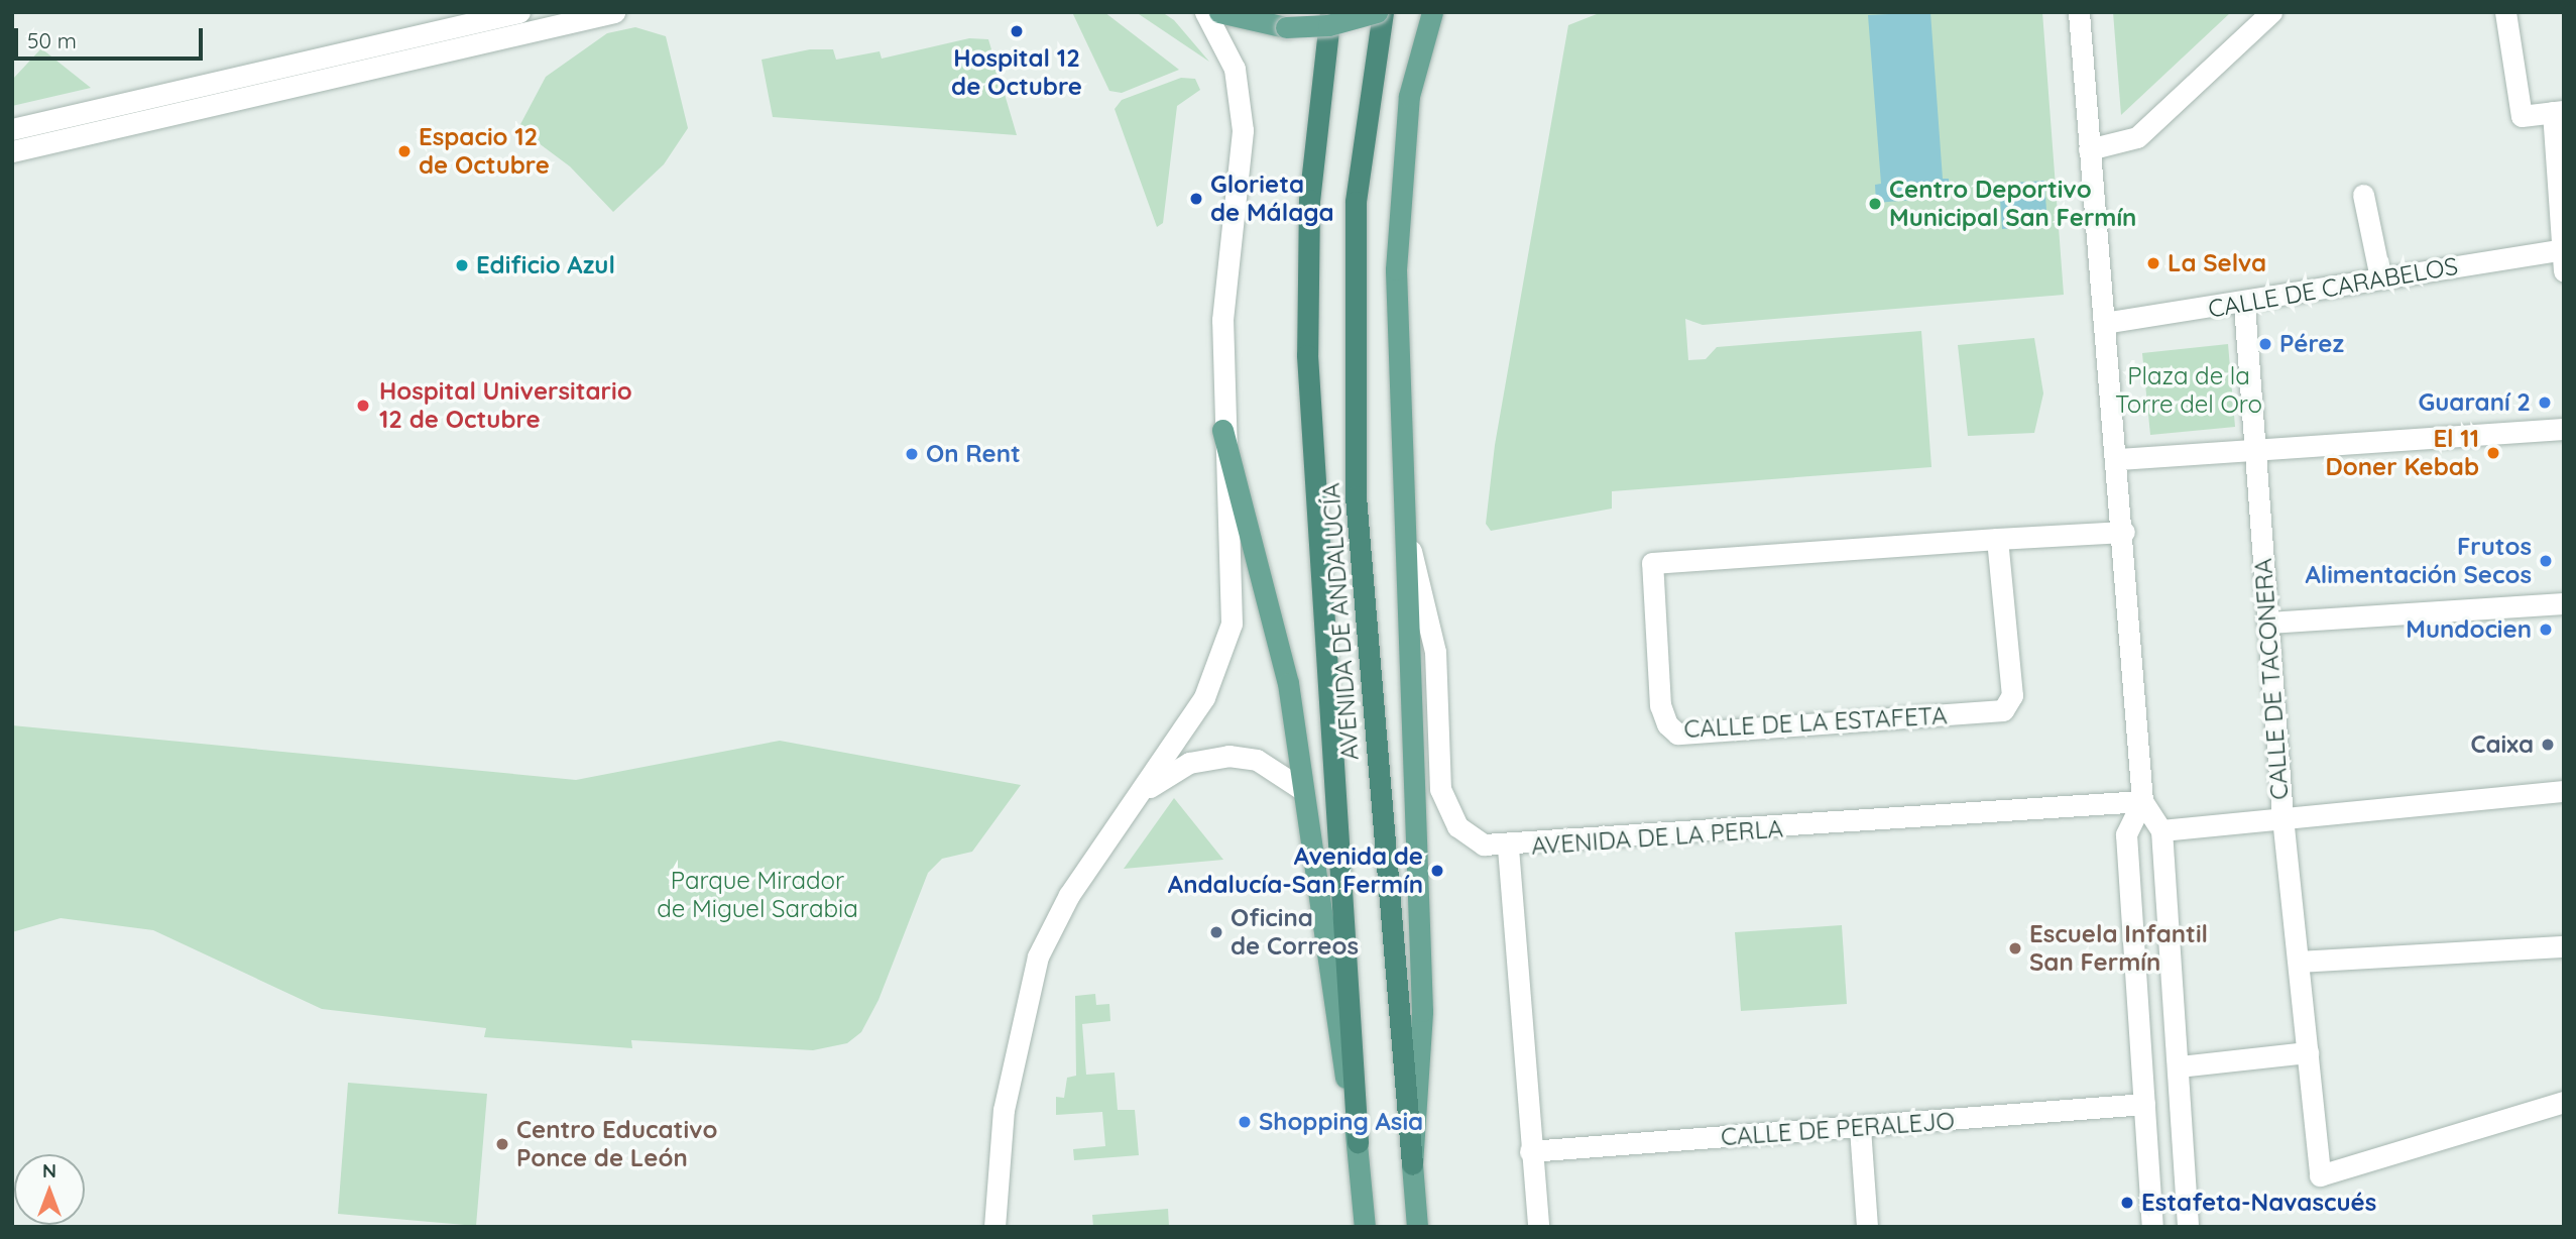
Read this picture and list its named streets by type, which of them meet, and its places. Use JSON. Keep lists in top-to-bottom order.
{
  "streets": {
    "highway": ["AVENIDA DE ANDALUCÍA"],
    "street": [
      "CALLE DE CARABELOS",
      "CALLE DE TACONERA",
      "CALLE DE LA ESTAFETA",
      "AVENIDA DE LA PERLA",
      "CALLE DE PERALEJO"
    ]
  },
  "crossings": [
    ["CALLE DE CARABELOS", "CALLE DE TACONERA"],
    ["AVENIDA DE LA PERLA", "CALLE DE PERALEJO"]
  ],
  "parks": ["Plaza de la Torre del Oro", "Parque Mirador de Miguel Sarabia"],
  "places": [
    "Hospital 12 de Octubre",
    "Espacio 12 de Octubre",
    "Glorieta de Málaga",
    "Centro Deportivo Municipal San Fermín",
    "La Selva",
    "Edificio Azul",
    "Pérez",
    "Guaraní 2",
    "Hospital Universitario 12 de Octubre",
    "El 11 Doner Kebab",
    "On Rent",
    "Frutos Alimentación Secos",
    "Mundocien",
    "Caixa",
    "Avenida de Andalucía-San Fermín",
    "Oficina de Correos",
    "Escuela Infantil San Fermín",
    "Shopping Asia",
    "Centro Educativo Ponce de León",
    "Estafeta-Navascués"
  ],
  "scale_bar": "50 m",
  "north": "top"
}
